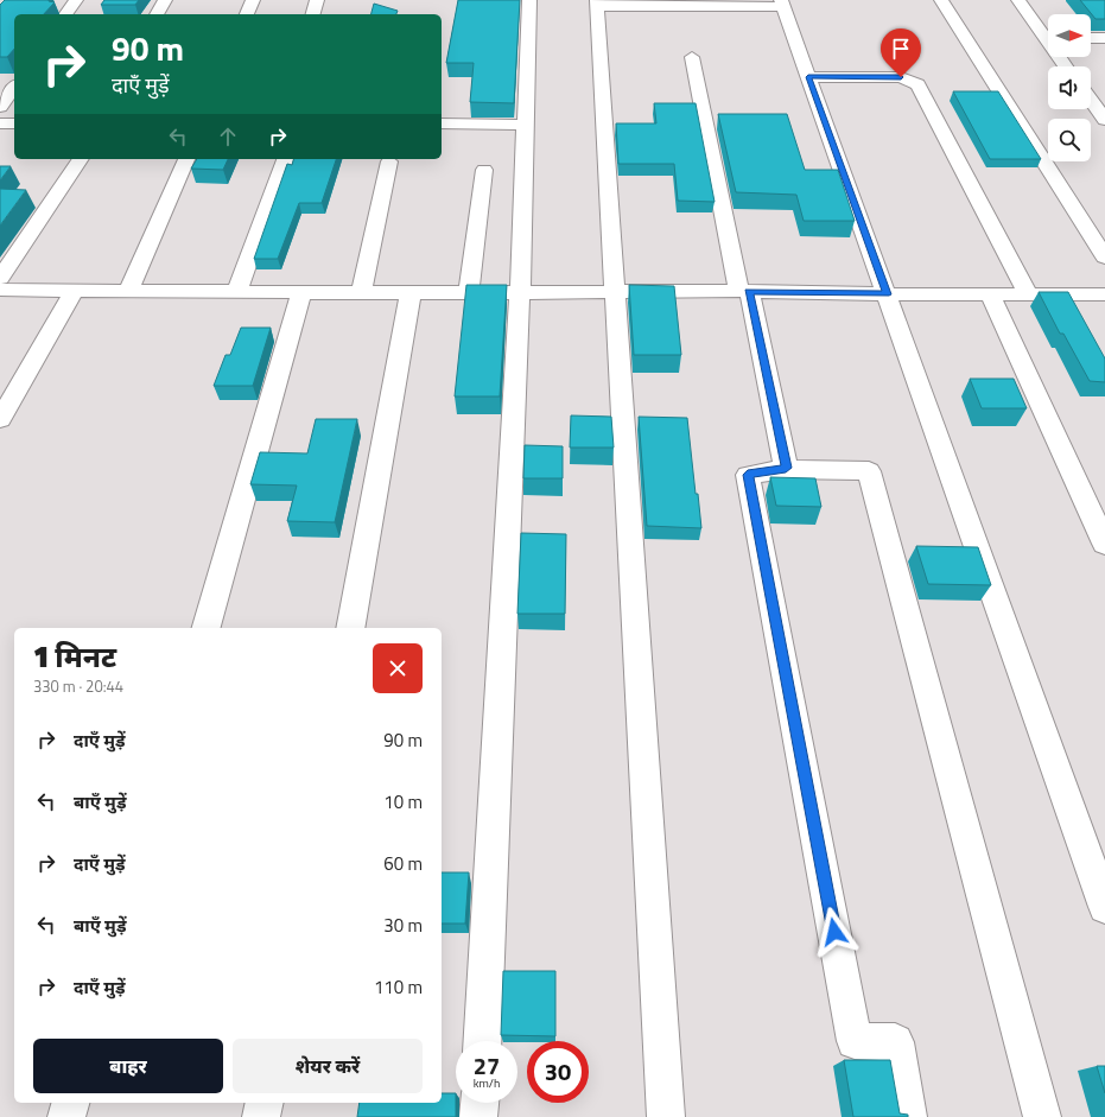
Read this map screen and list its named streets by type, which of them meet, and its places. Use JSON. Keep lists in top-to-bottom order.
{
  "north": "right",
  "page": {
    "turn": ["90 m", "दाएँ मुड़ें"],
    "heading": ["1 मिनट", "330 m · 20:44"],
    "list": [
      {
        "name": "दाएँ मुड़ें",
        "value": "90 m"
      },
      {
        "name": "बाएँ मुड़ें",
        "value": "10 m"
      },
      {
        "name": "दाएँ मुड़ें",
        "value": "60 m"
      },
      {
        "name": "बाएँ मुड़ें",
        "value": "30 m"
      },
      {
        "name": "दाएँ मुड़ें",
        "value": "110 m"
      }
    ],
    "buttons": ["बाहर", "शेयर करें"],
    "speed": "27 km/h",
    "limit": "30"
  }
}
